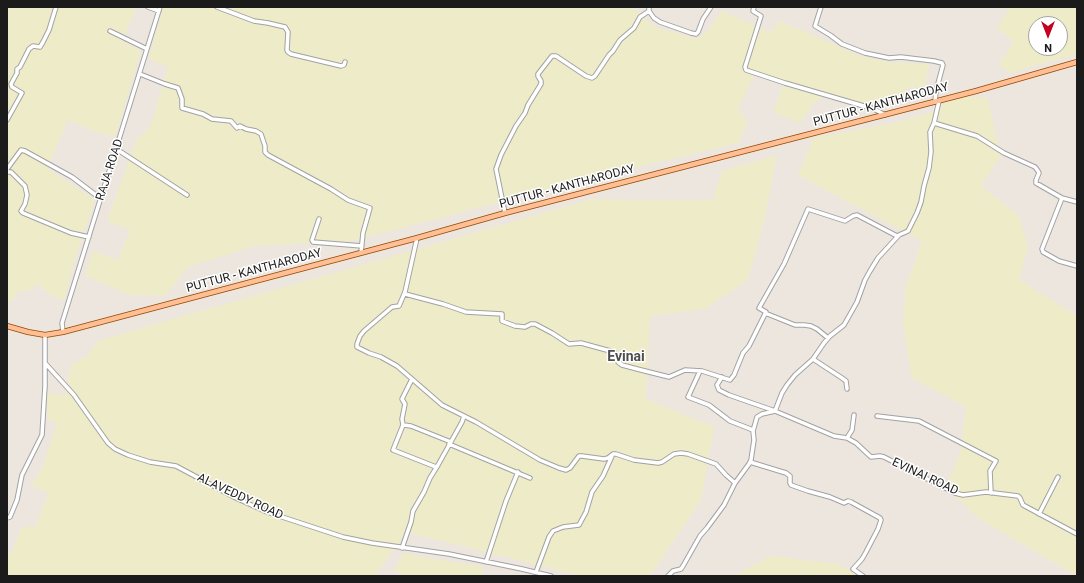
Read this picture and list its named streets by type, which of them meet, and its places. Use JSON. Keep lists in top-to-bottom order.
{
  "streets": {
    "main road": ["PUTTUR - KANTHARODAY"],
    "street": ["RAJA ROAD", "EVINAI ROAD", "ALAVEDDY ROAD"]
  },
  "crossings": [
    ["PUTTUR - KANTHARODAY", "RAJA ROAD"]
  ],
  "districts": ["Evinai"],
  "north": "bottom"
}
